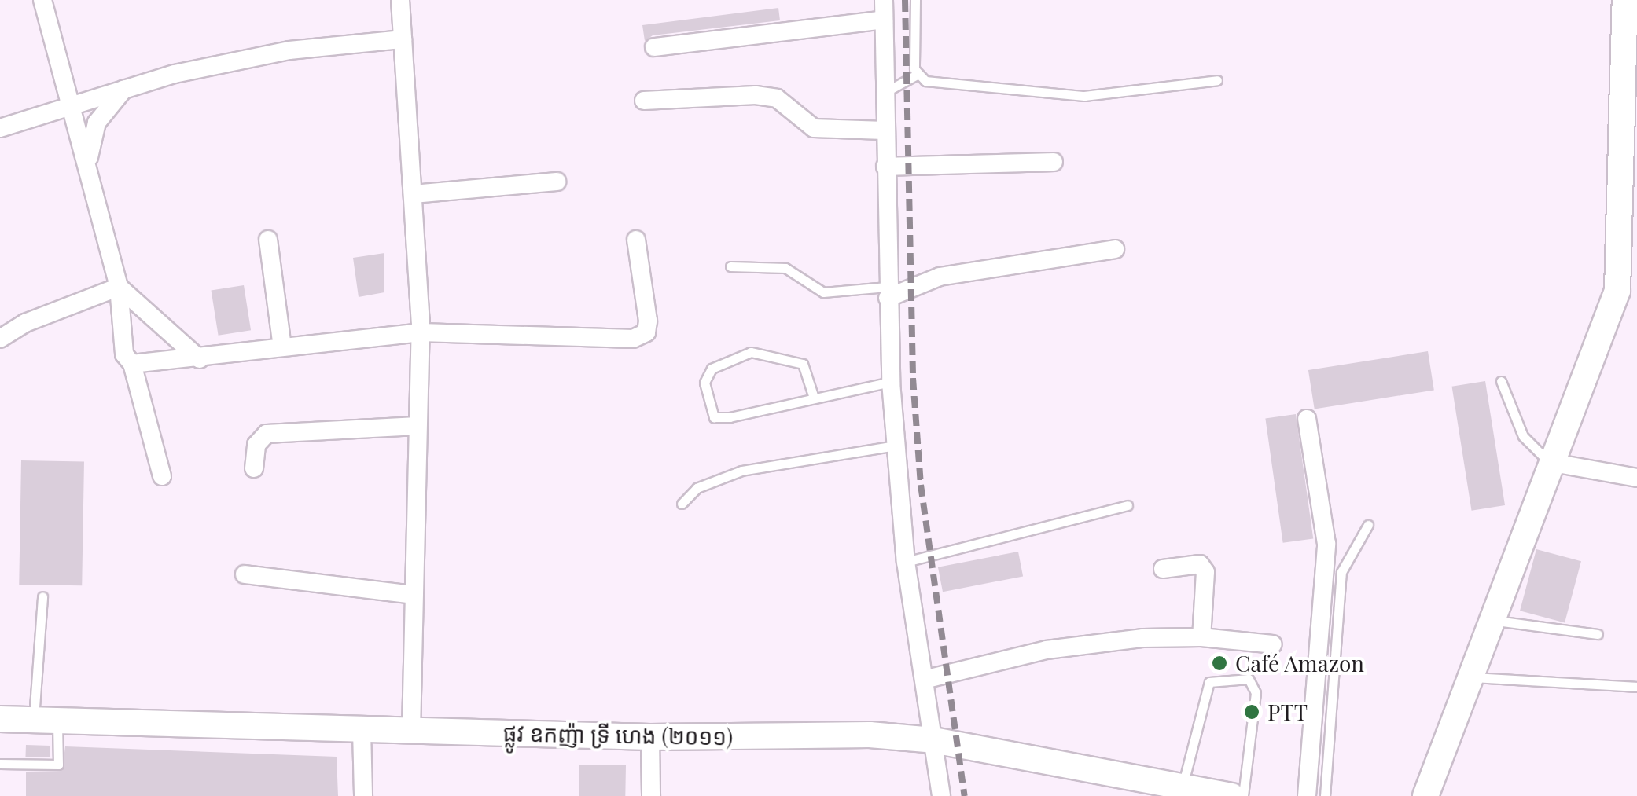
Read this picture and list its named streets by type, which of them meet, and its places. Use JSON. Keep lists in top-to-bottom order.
{
  "streets": {
    "main road": ["ផ្លូវ ឧកញ៉ា ទ្រី ហេង (២០១១)"]
  },
  "places": ["Café Amazon", "PTT"]
}
